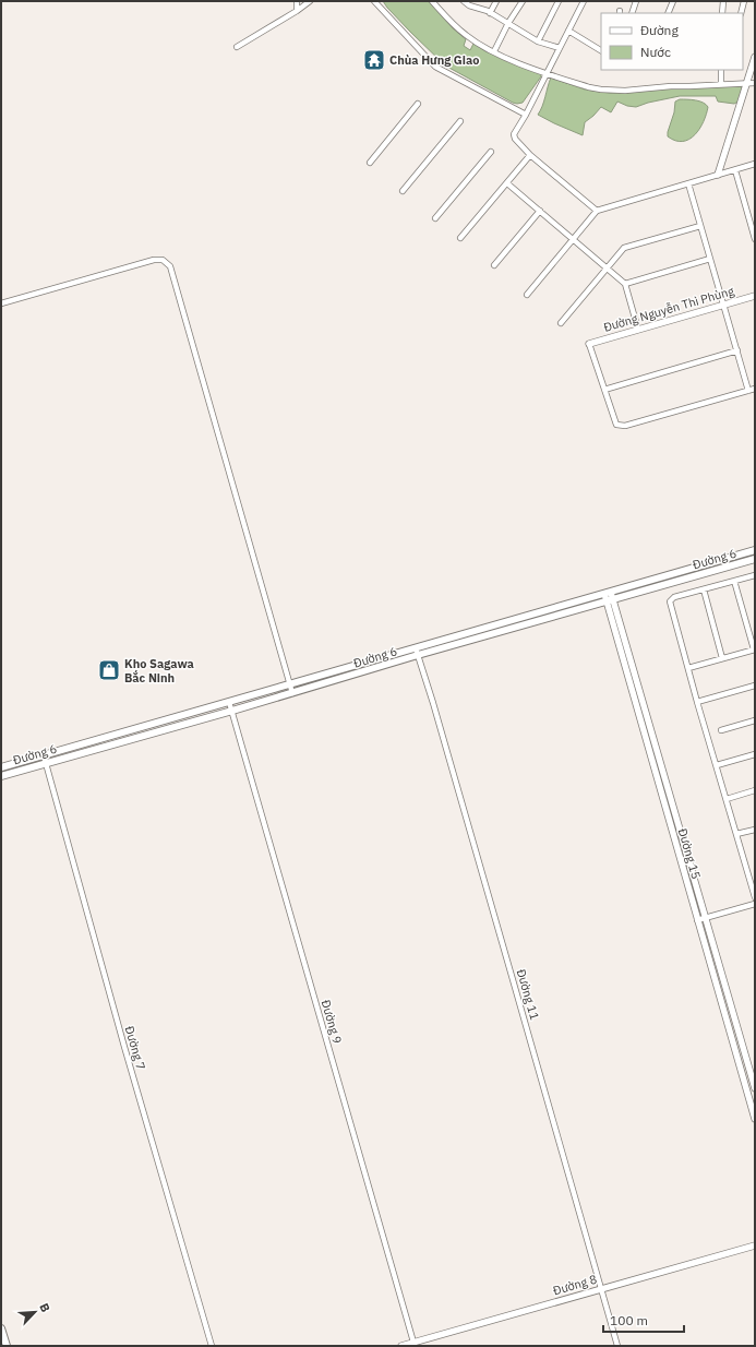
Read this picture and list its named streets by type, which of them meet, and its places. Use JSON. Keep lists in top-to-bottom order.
{
  "streets": {
    "main road": ["Đường 6"],
    "street": [
      "Đường Nguyễn Thì Phùng",
      "Đường 15",
      "Đường 11",
      "Đường 9",
      "Đường 7",
      "Đường 8"
    ]
  },
  "crossings": [
    ["Đường 6", "Đường 15"],
    ["Đường 6", "Đường 11"],
    ["Đường 6", "Đường 9"],
    ["Đường 6", "Đường 7"],
    ["Đường 11", "Đường 8"],
    ["Đường 9", "Đường 8"]
  ],
  "places": {
    "temple": ["Chùa Hưng Giao"],
    "shop": ["Kho Sagawa Bắc Ninh"]
  },
  "legend": ["Đường", "Nước"],
  "scale_bar": "100 m",
  "north": "top right"
}
